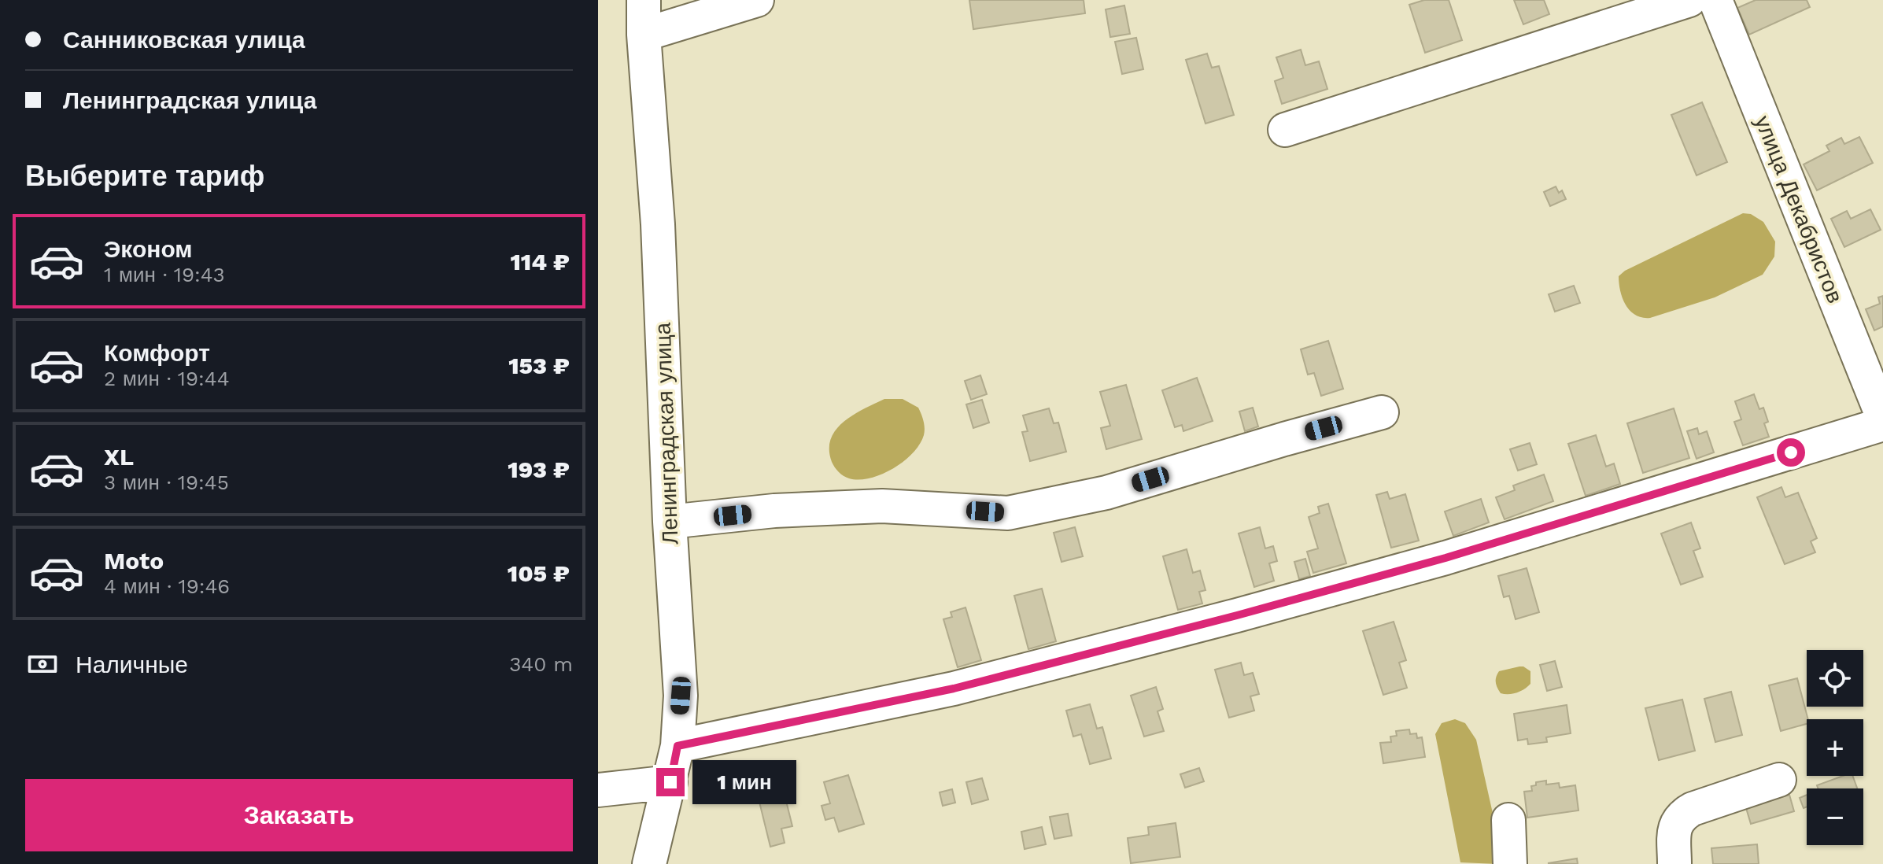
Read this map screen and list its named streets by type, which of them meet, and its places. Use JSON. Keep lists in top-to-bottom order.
{
  "streets": {
    "street": ["улица Декабристов", "Ленинградская улица"]
  },
  "page": {
    "banner": ["Санниковская улица", "Ленинградская улица"],
    "heading": "Выберите тариф",
    "list": [
      {
        "name": "Эконом",
        "note": "1 мин · 19:43",
        "value": "114 ₽"
      },
      {
        "name": "Комфорт",
        "note": "2 мин · 19:44",
        "value": "153 ₽"
      },
      {
        "name": "XL",
        "note": "3 мин · 19:45",
        "value": "193 ₽"
      },
      {
        "name": "Moto",
        "note": "4 мин · 19:46",
        "value": "105 ₽"
      }
    ],
    "pay": ["Наличные", "340 m"],
    "map_buttons": ["+", "−"],
    "bubble": "1 мин",
    "buttons": "Заказать"
  }
}
